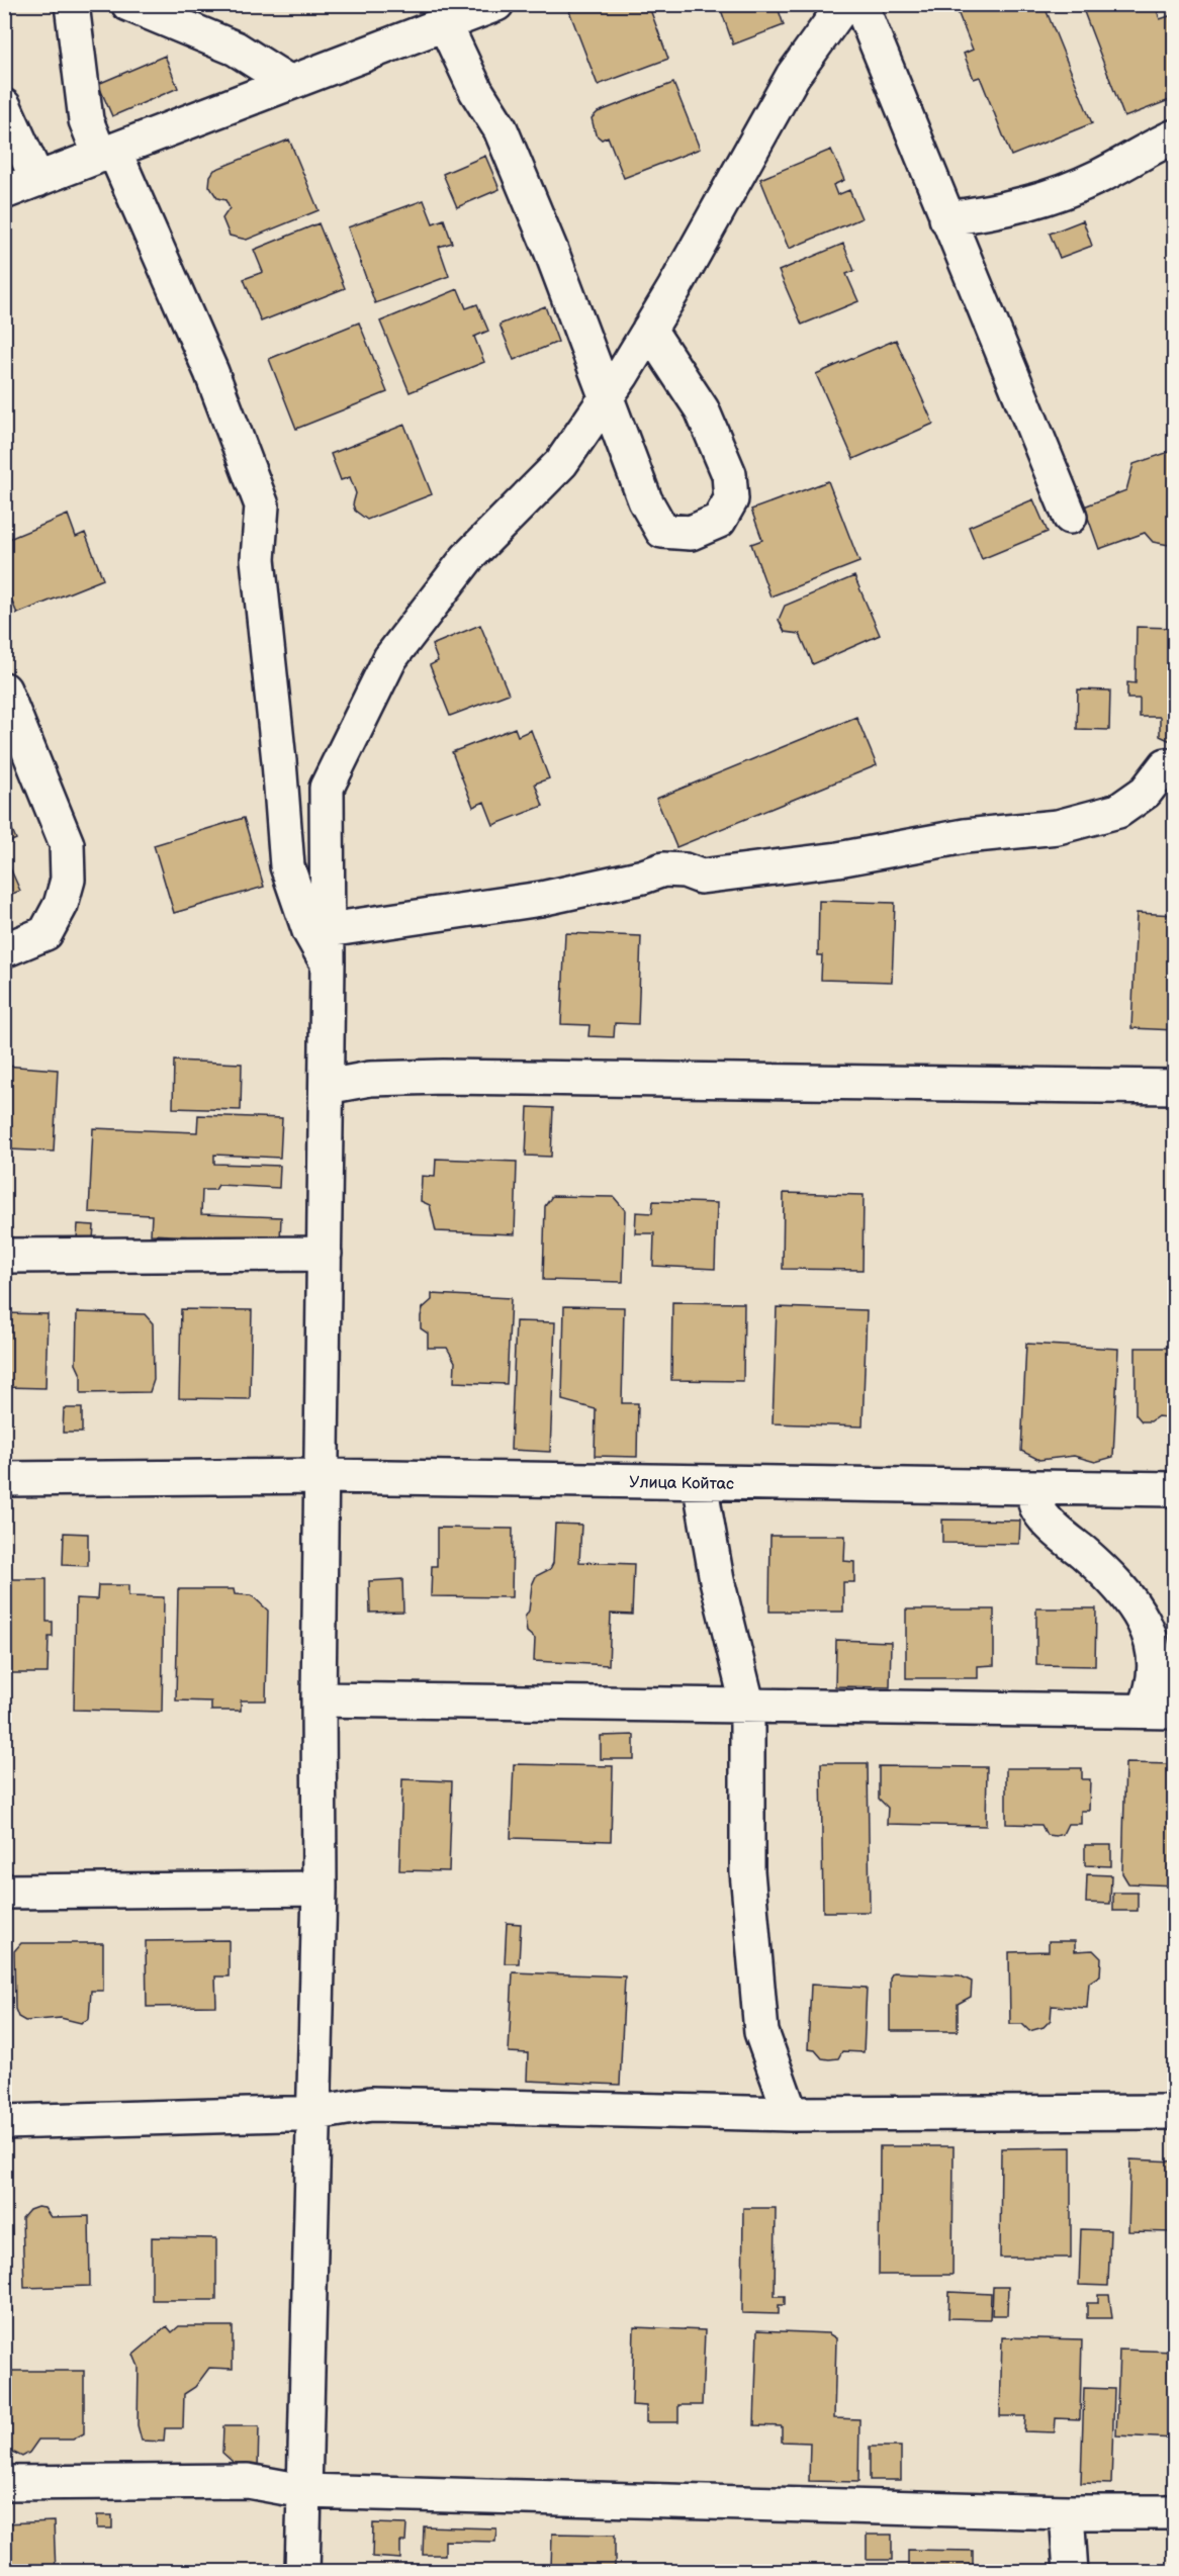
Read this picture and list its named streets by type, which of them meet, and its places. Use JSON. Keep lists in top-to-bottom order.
{
  "streets": {
    "street": ["Улица Койтас"]
  }
}
